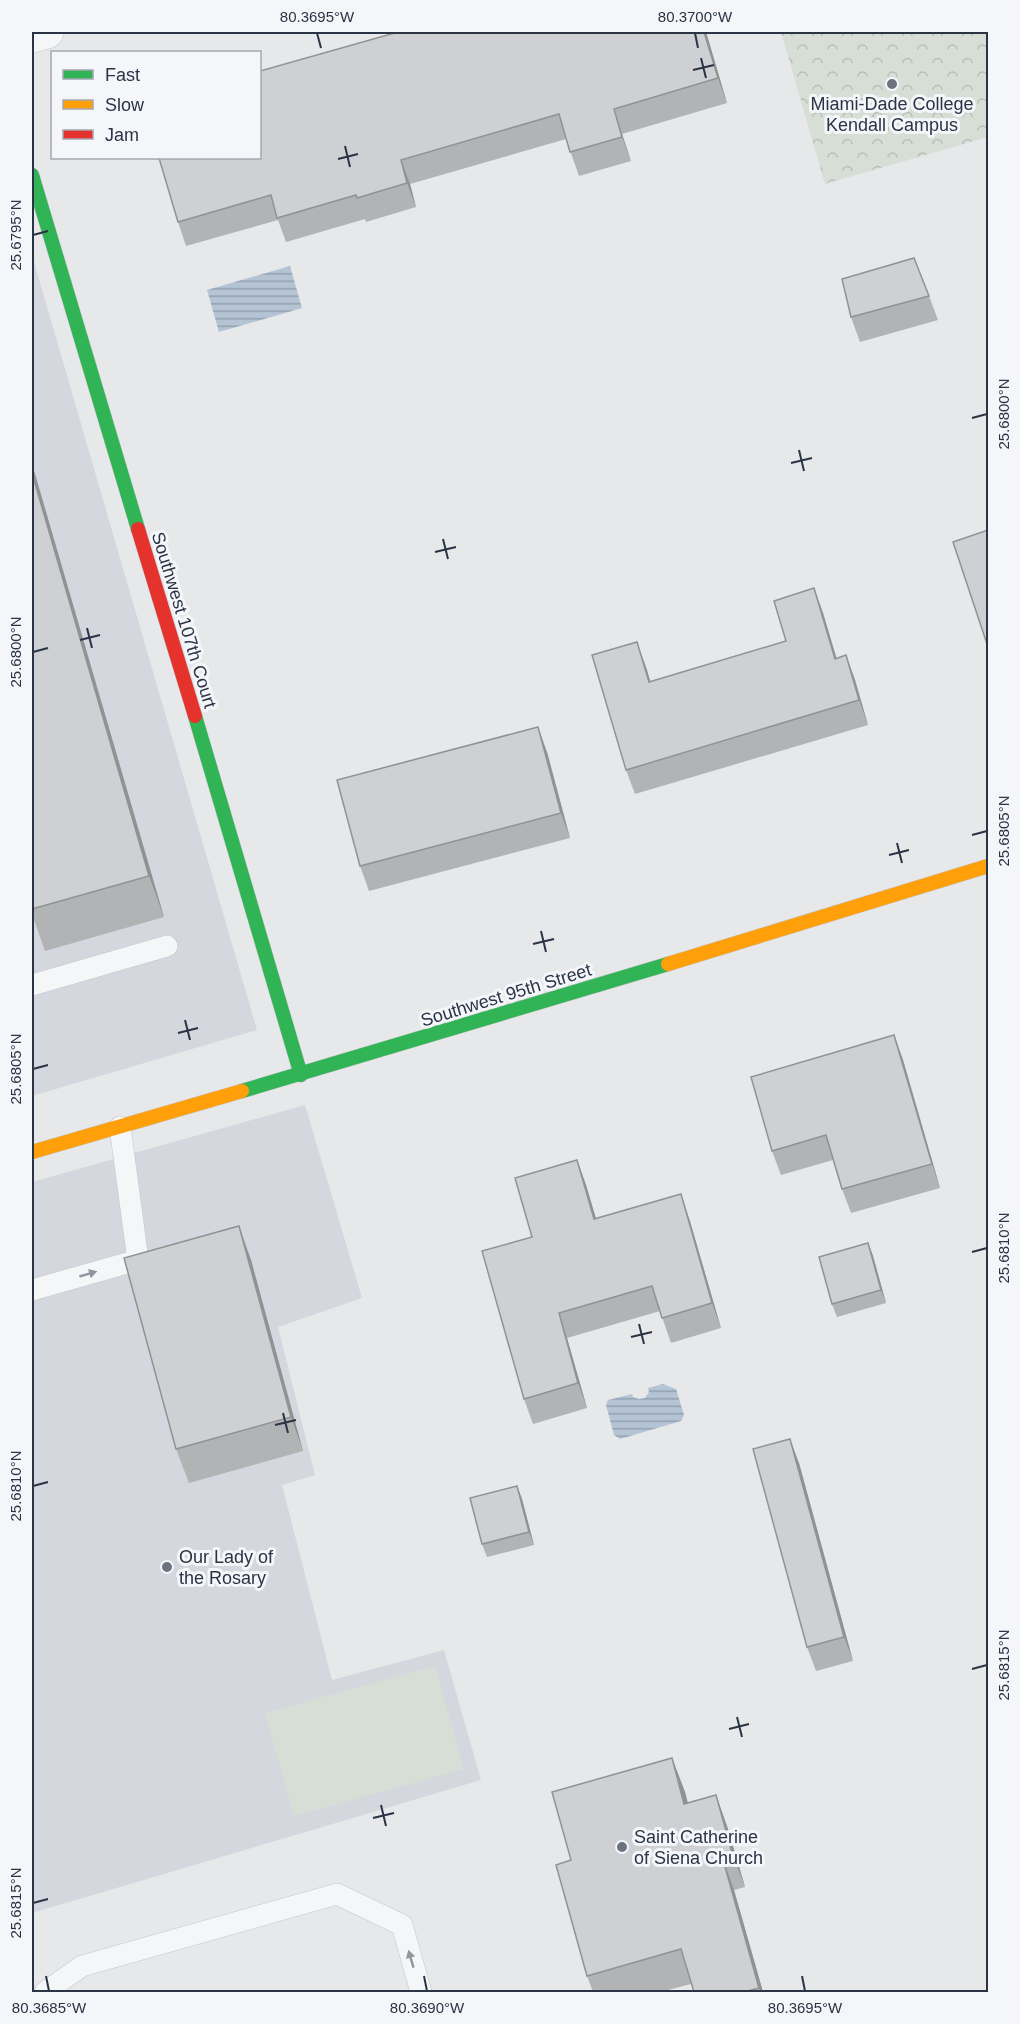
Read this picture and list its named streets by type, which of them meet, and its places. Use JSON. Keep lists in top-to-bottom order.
{
  "streets": {
    "street": ["Southwest 107th Court", "Southwest 95th Street"]
  },
  "crossings": [
    ["Southwest 107th Court", "Southwest 95th Street"]
  ],
  "places": ["Miami-Dade College Kendall Campus", "Our Lady of the Rosary", "Saint Catherine of Siena Church"],
  "legend": ["Fast", "Slow", "Jam"],
  "coordinates": [
    "80.3695°W",
    "80.3700°W",
    "25.6795°N",
    "25.6800°N",
    "25.6805°N",
    "25.6810°N",
    "25.6815°N",
    "80.3685°W",
    "80.3690°W"
  ]
}
